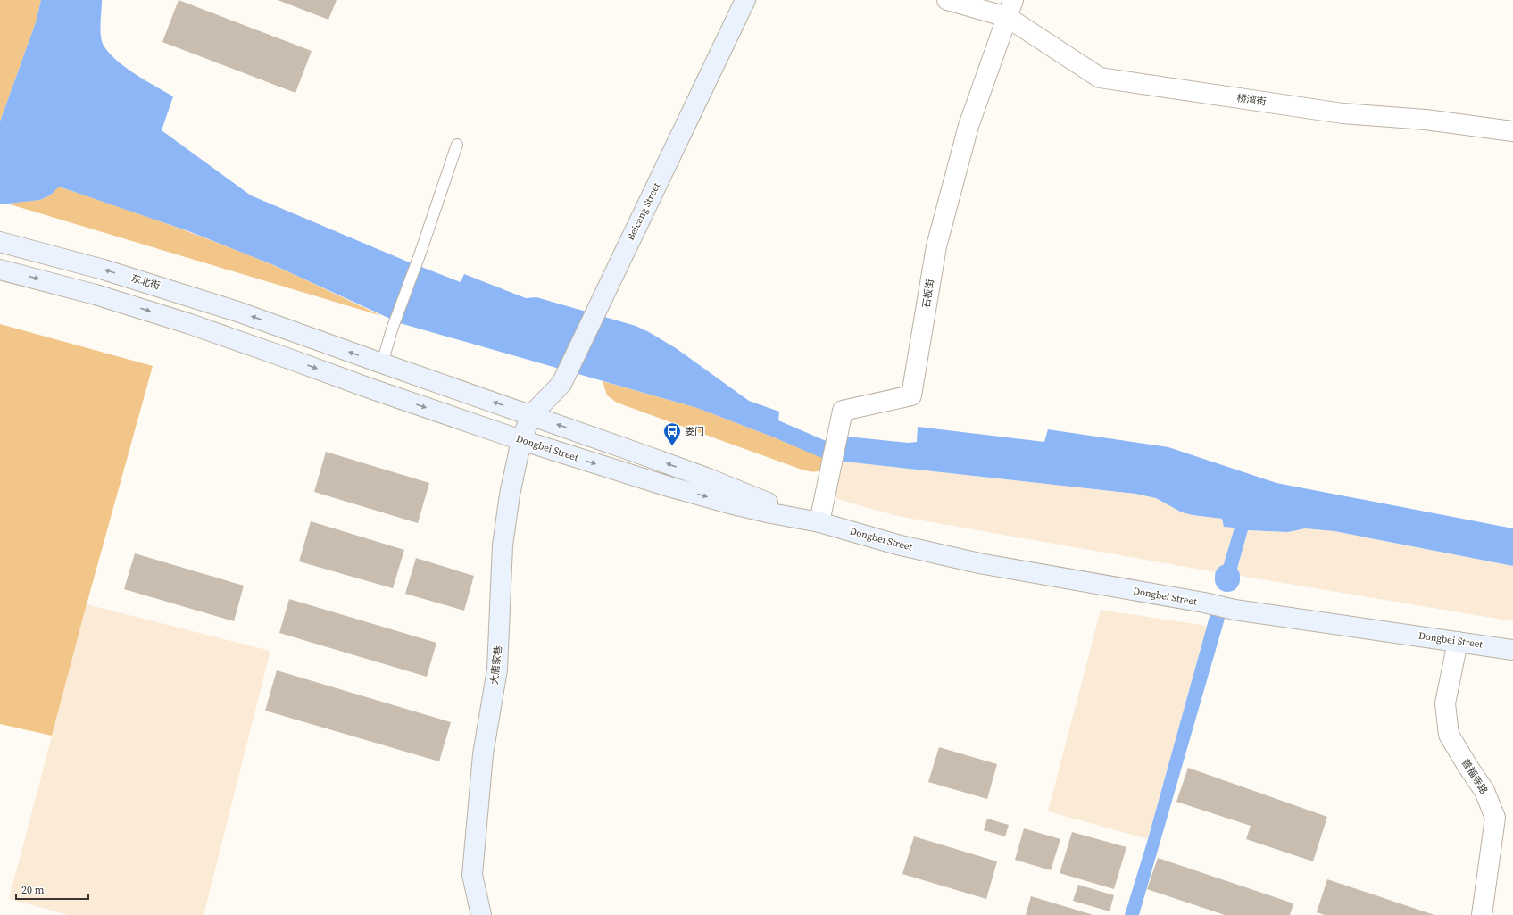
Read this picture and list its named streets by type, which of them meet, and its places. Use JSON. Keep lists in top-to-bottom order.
{
  "streets": {
    "main road": [
      "Beicang Street",
      "东北街",
      "Dongbei Street",
      "大唐家巷"
    ],
    "street": ["桥湾街", "石板街", "普福寺路"]
  },
  "crossings": [
    ["桥湾街", "石板街"],
    ["Beicang Street", "Dongbei Street"],
    ["Beicang Street", "大唐家巷"],
    ["东北街", "Dongbei Street"],
    ["石板街", "Dongbei Street"],
    ["Dongbei Street", "大唐家巷"],
    ["Dongbei Street", "普福寺路"]
  ],
  "one_way": ["东北街"],
  "places": {
    "bus stop": ["娄门"]
  },
  "scale_bar": "20 m"
}
